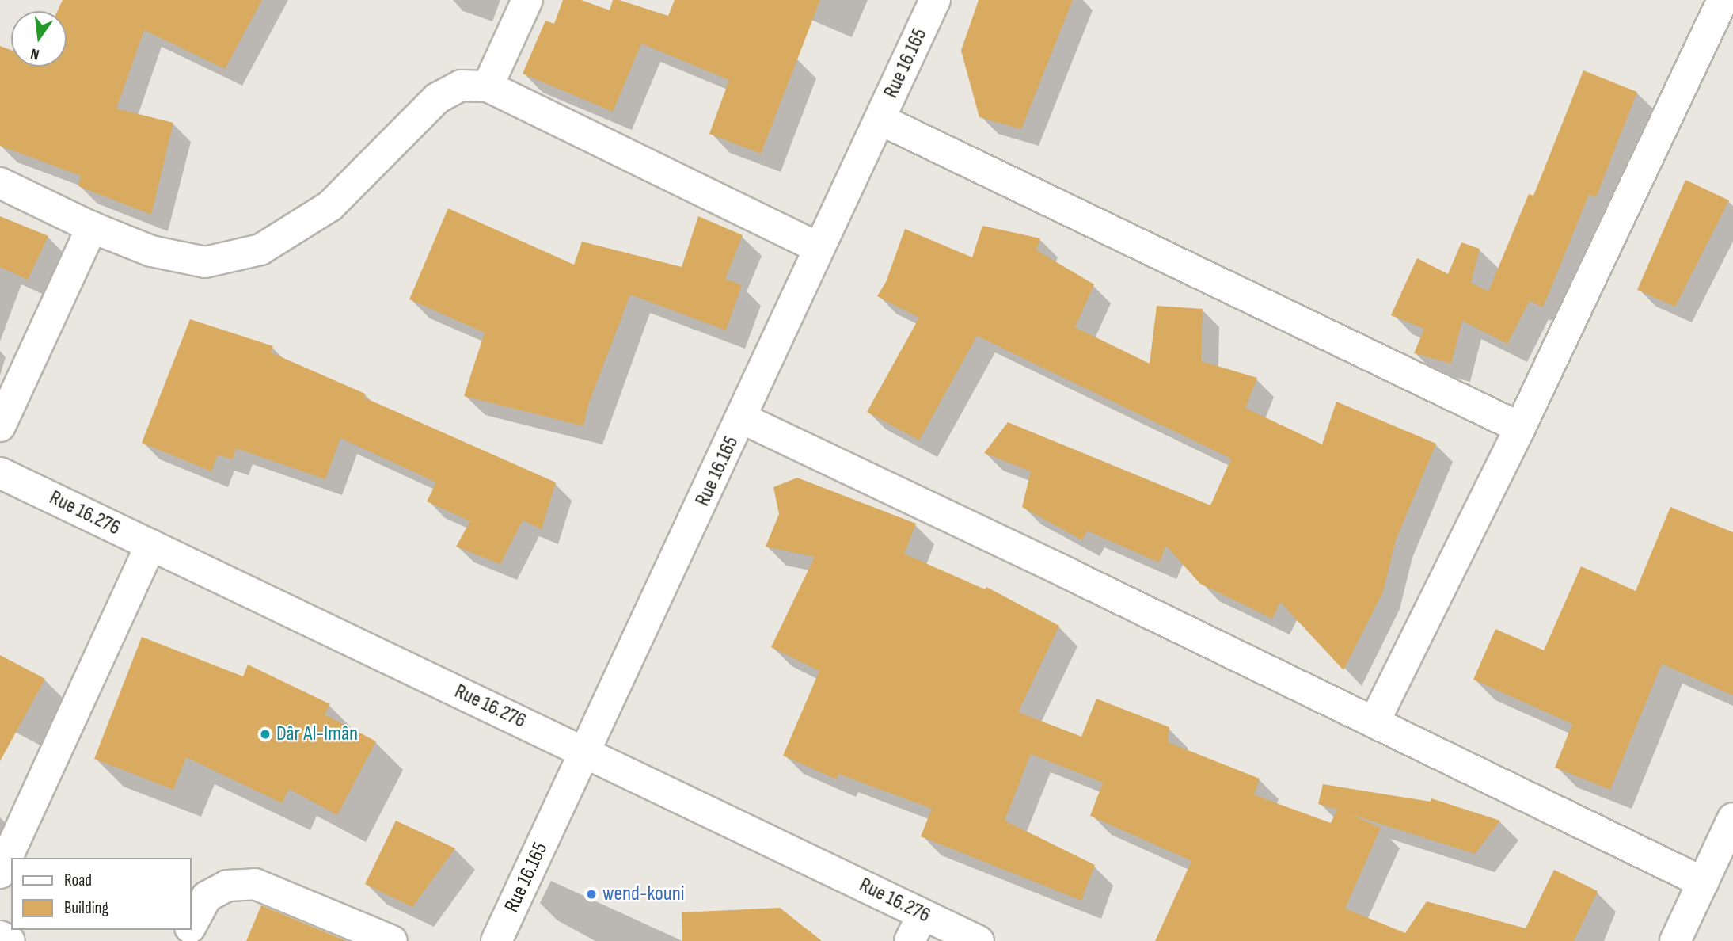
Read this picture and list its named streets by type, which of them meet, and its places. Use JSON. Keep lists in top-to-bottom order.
{
  "streets": {
    "street": ["Rue 16.165", "Rue 16.276"]
  },
  "crossings": [
    ["Rue 16.165", "Rue 16.276"]
  ],
  "places": ["Dâr Al-Imân", "wend-kouni"],
  "legend": ["Road", "Building"],
  "north": "bottom"
}
